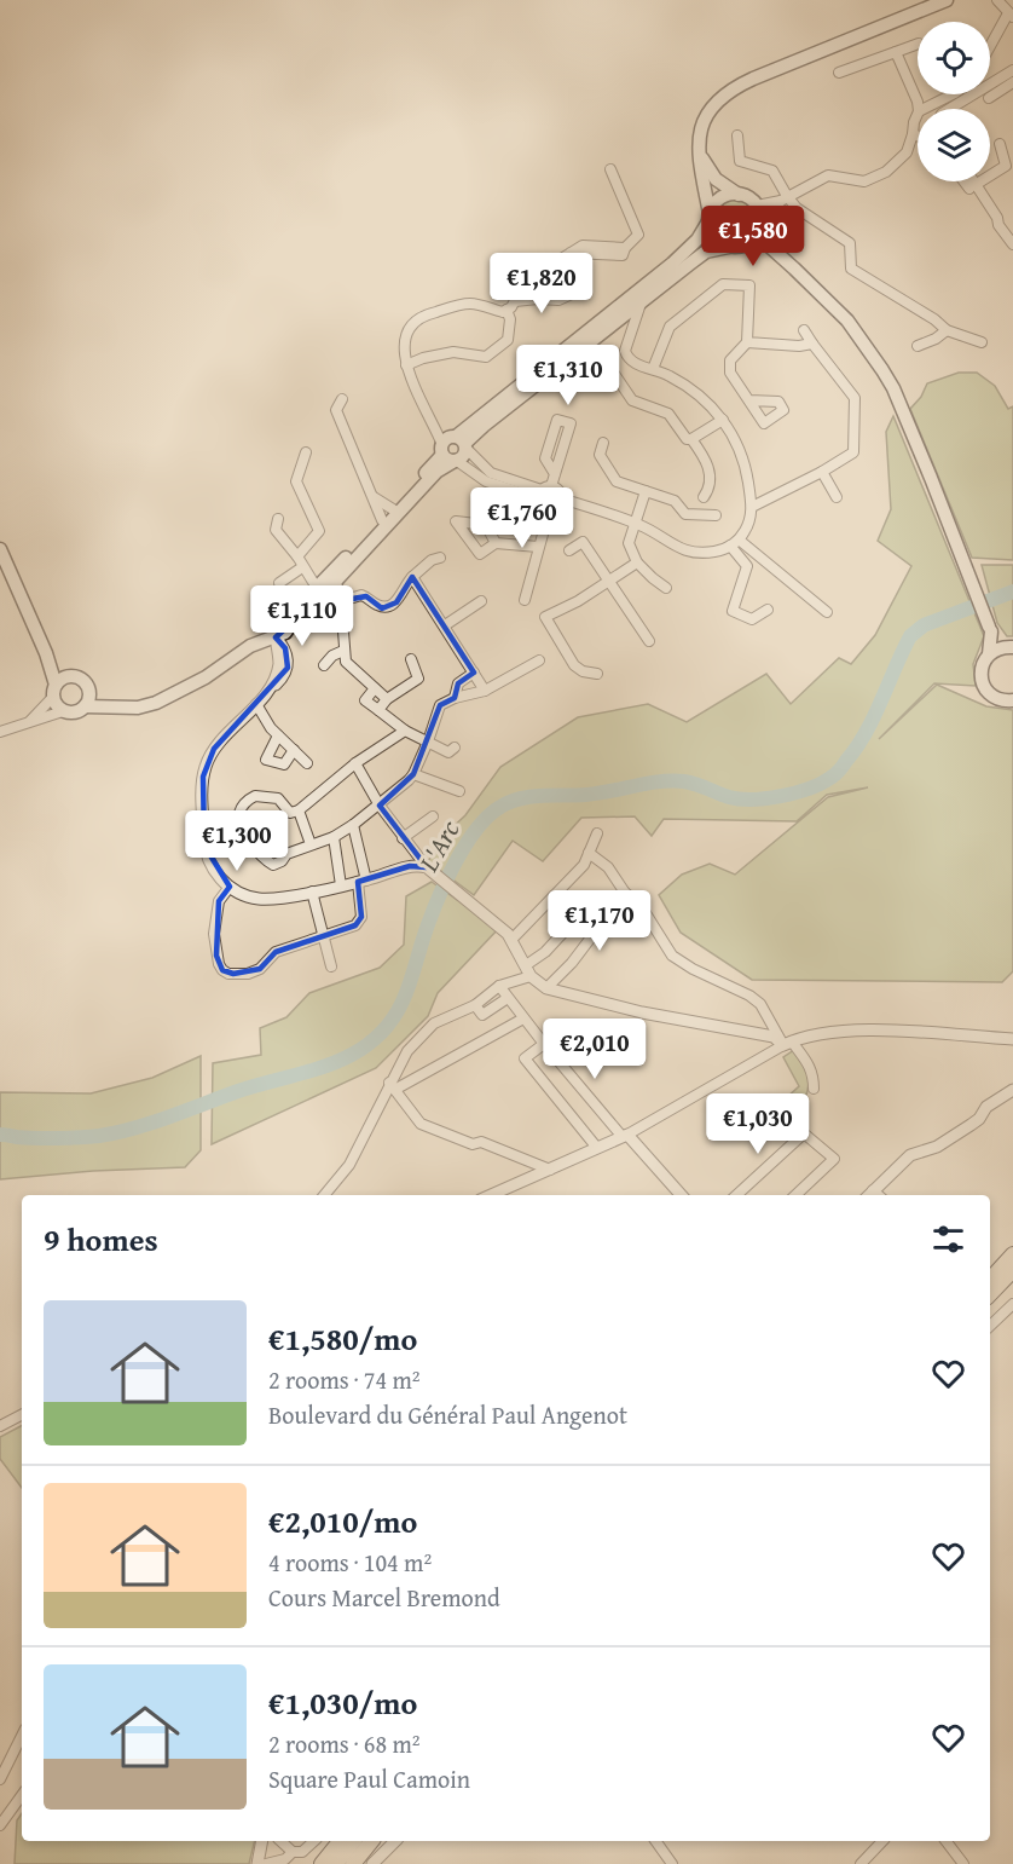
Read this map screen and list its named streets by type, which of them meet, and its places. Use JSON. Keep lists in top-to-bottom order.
{
  "water": ["L'Arc"],
  "page": {
    "price": [
      "€1,580",
      "€1,820",
      "€1,310",
      "€1,760",
      "€1,110",
      "€1,300",
      "€1,170",
      "€2,010",
      "€1,030"
    ],
    "heading": "9 homes",
    "list": [
      {
        "name": "€1,580/mo",
        "note": "2 rooms · 74 m² · Boulevard du Général Paul Angenot"
      },
      {
        "name": "€2,010/mo",
        "note": "4 rooms · 104 m² · Cours Marcel Bremond"
      },
      {
        "name": "€1,030/mo",
        "note": "2 rooms · 68 m² · Square Paul Camoin"
      }
    ]
  }
}
